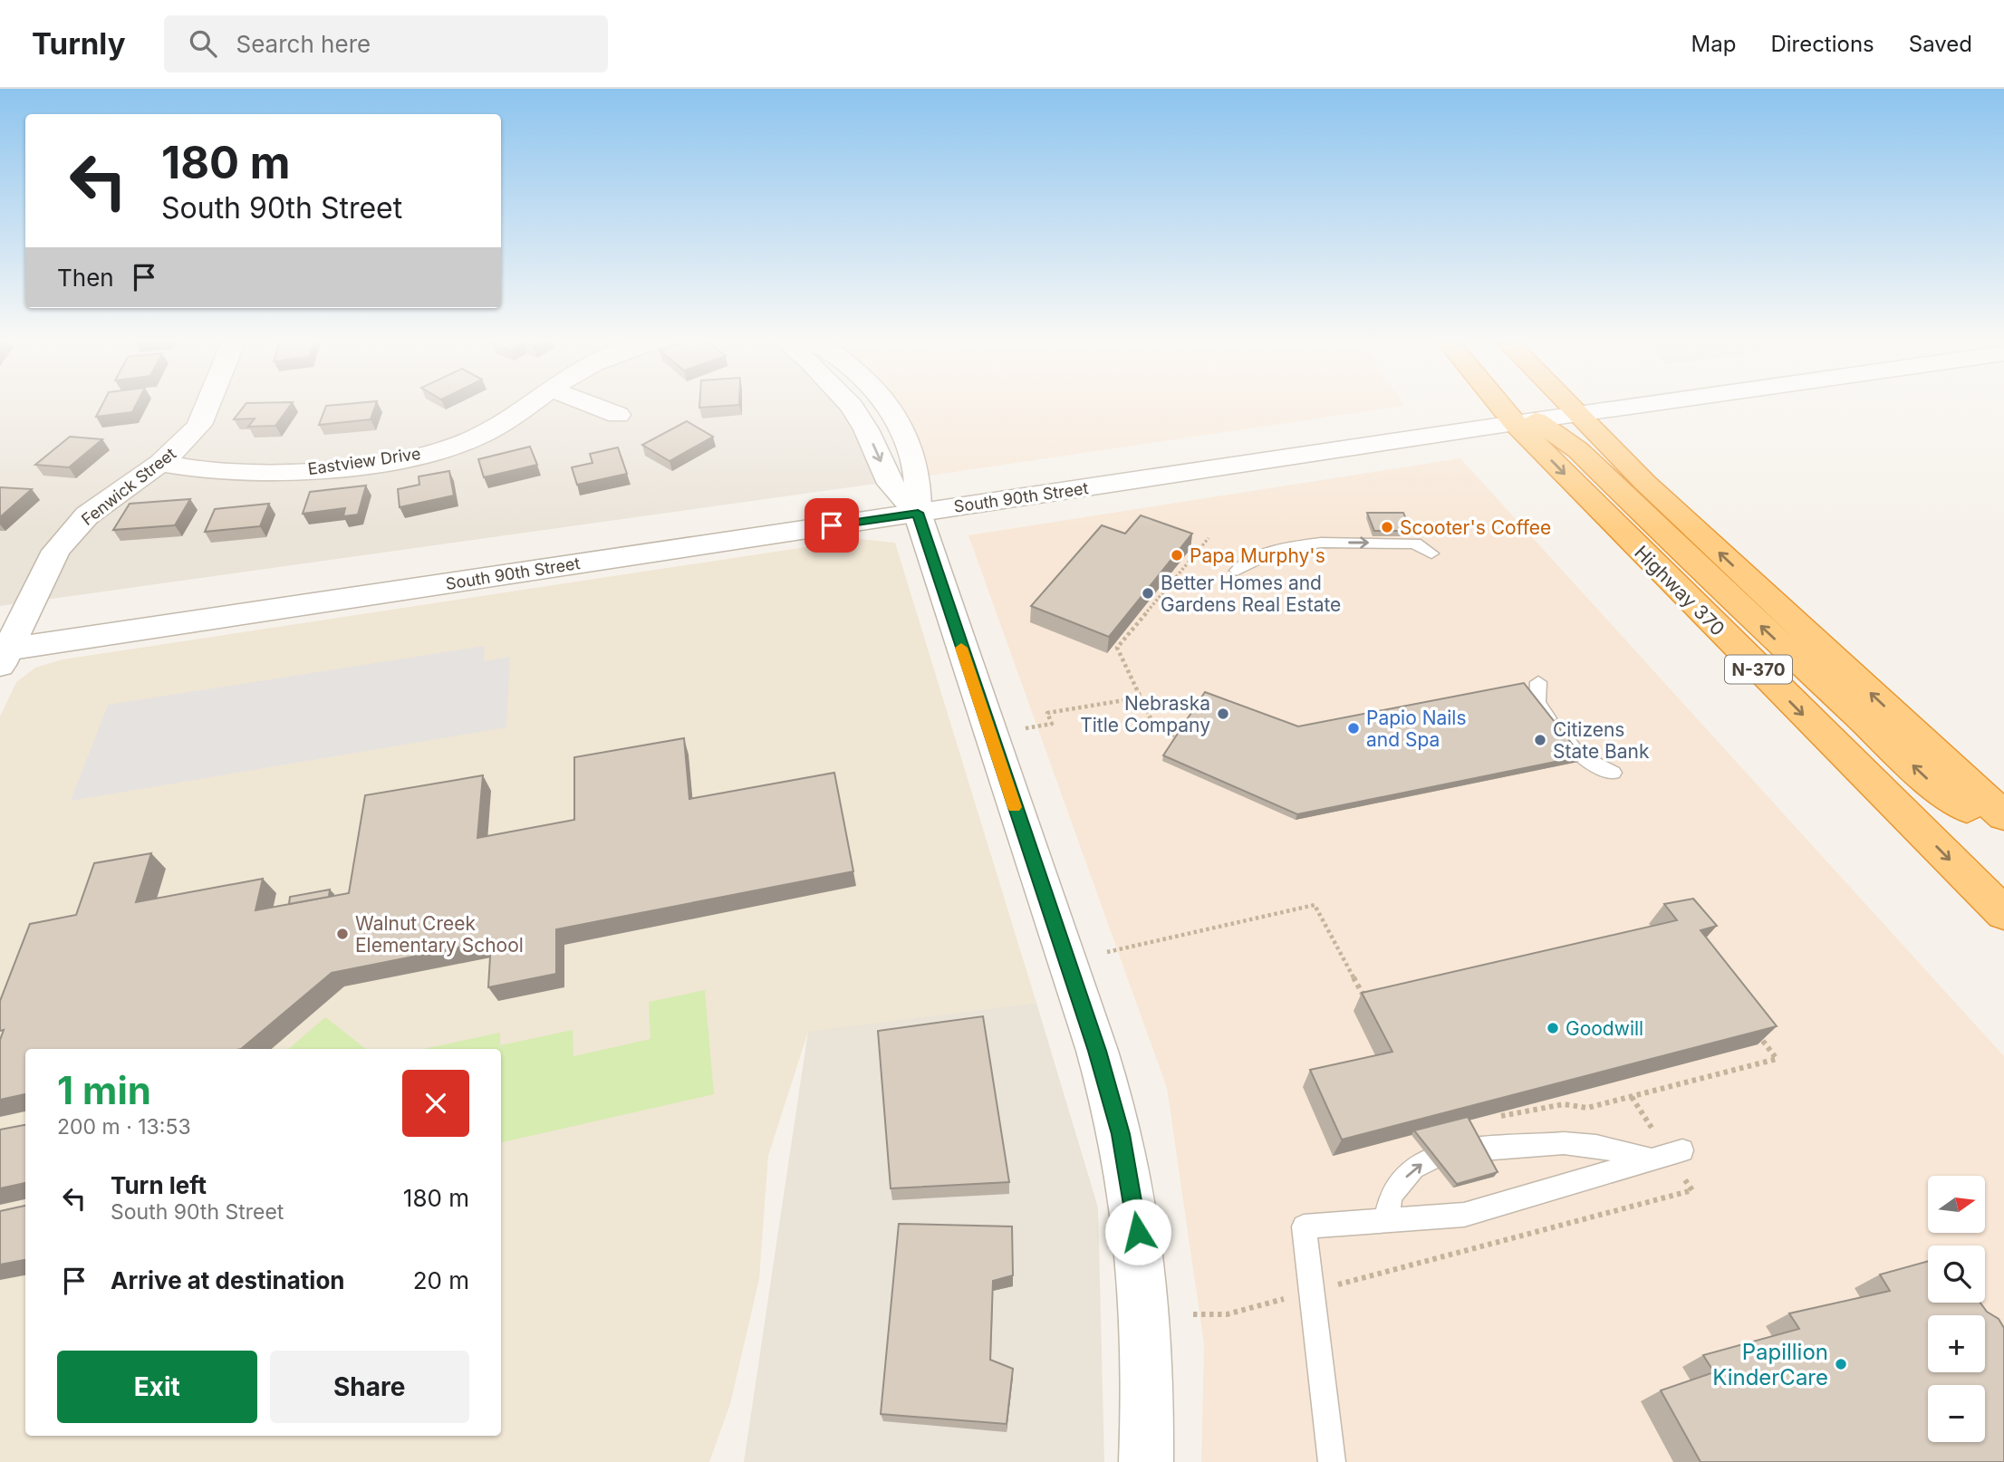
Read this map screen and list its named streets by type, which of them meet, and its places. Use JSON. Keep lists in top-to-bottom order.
{
  "streets": {
    "highway": ["Highway 370", "N-370"],
    "street": ["Eastview Drive", "Fenwick Street", "South 90th Street"]
  },
  "crossings": [
    ["Eastview Drive", "Fenwick Street"],
    ["Fenwick Street", "South 90th Street"],
    ["South 90th Street", "Highway 370"],
    ["South 90th Street", "N-370"]
  ],
  "places": [
    "Scooter's Coffee",
    "Papa Murphy's",
    "Better Homes and Gardens Real Estate",
    "Nebraska Title Company",
    "Papio Nails and Spa",
    "Citizens State Bank",
    "Walnut Creek Elementary School",
    "Goodwill",
    "Papillion KinderCare"
  ],
  "north": "right",
  "page": {
    "header": "Turnly",
    "search": "Search here",
    "nav": ["Map", "Directions", "Saved"],
    "turn": ["180 m", "South 90th Street"],
    "then": "Then",
    "heading": ["1 min", "200 m · 13:53"],
    "list": [
      {
        "name": "Turn left",
        "note": "South 90th Street",
        "value": "180 m"
      },
      {
        "name": "Arrive at destination",
        "value": "20 m"
      }
    ],
    "map_buttons": ["+", "−"],
    "buttons": ["Exit", "Share"]
  }
}
